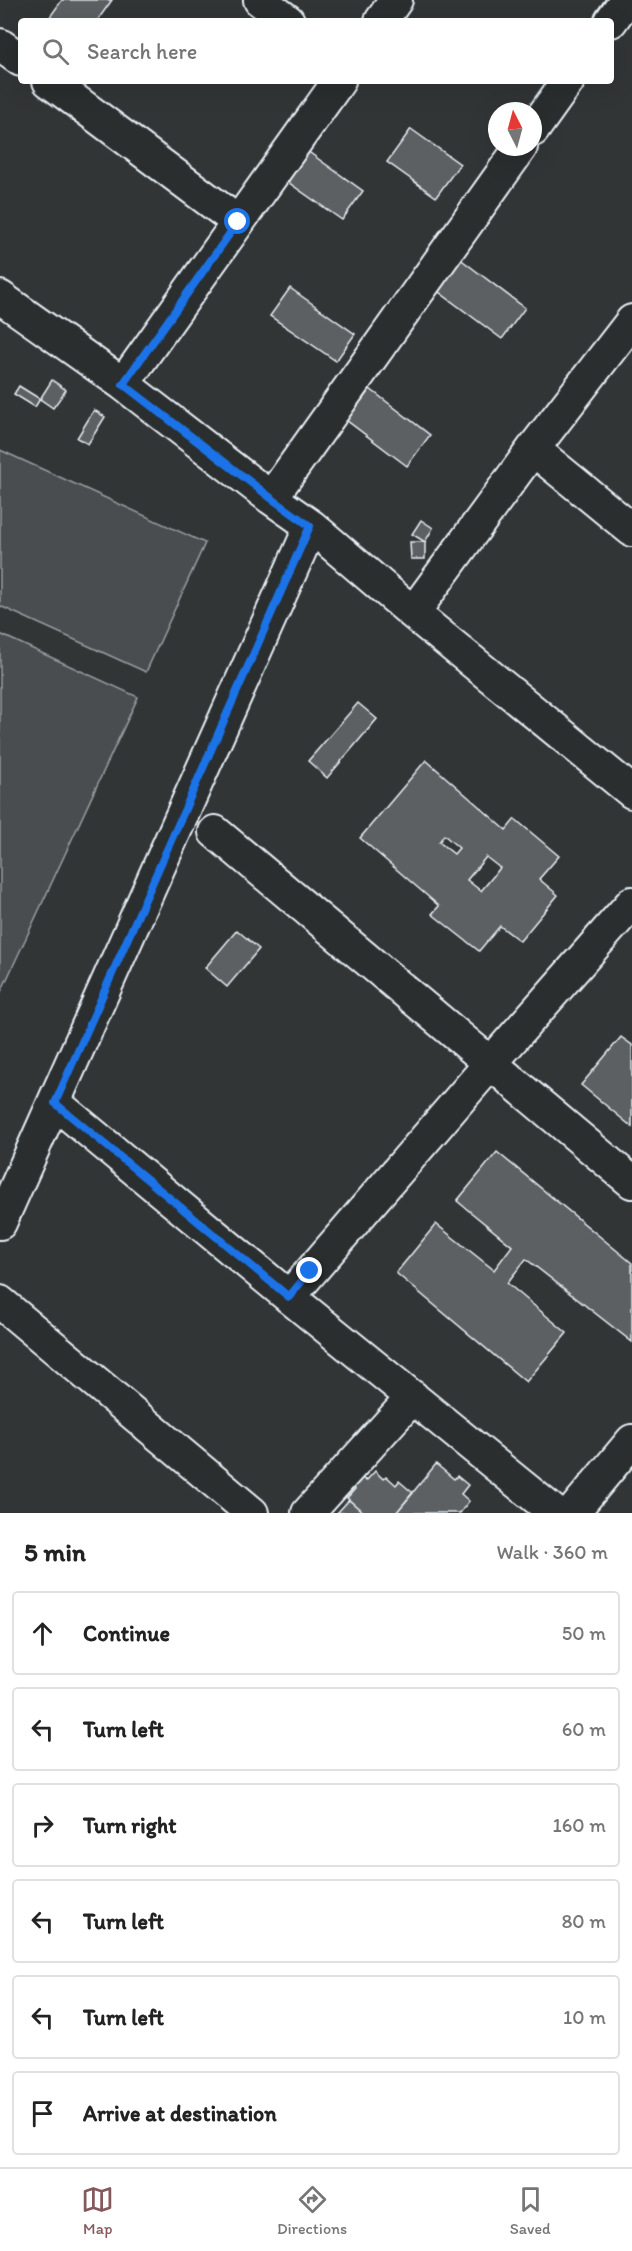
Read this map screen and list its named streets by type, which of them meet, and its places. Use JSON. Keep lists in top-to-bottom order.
{
  "north": "top",
  "page": {
    "search": "Search here",
    "heading": ["5 min", "Walk · 360 m"],
    "list": [
      ["Continue", "50 m"],
      ["Turn left", "60 m"],
      ["Turn right", "160 m"],
      ["Turn left", "80 m"],
      ["Turn left", "10 m"],
      "Arrive at destination"
    ],
    "nav": ["Map", "Directions", "Saved"]
  }
}
